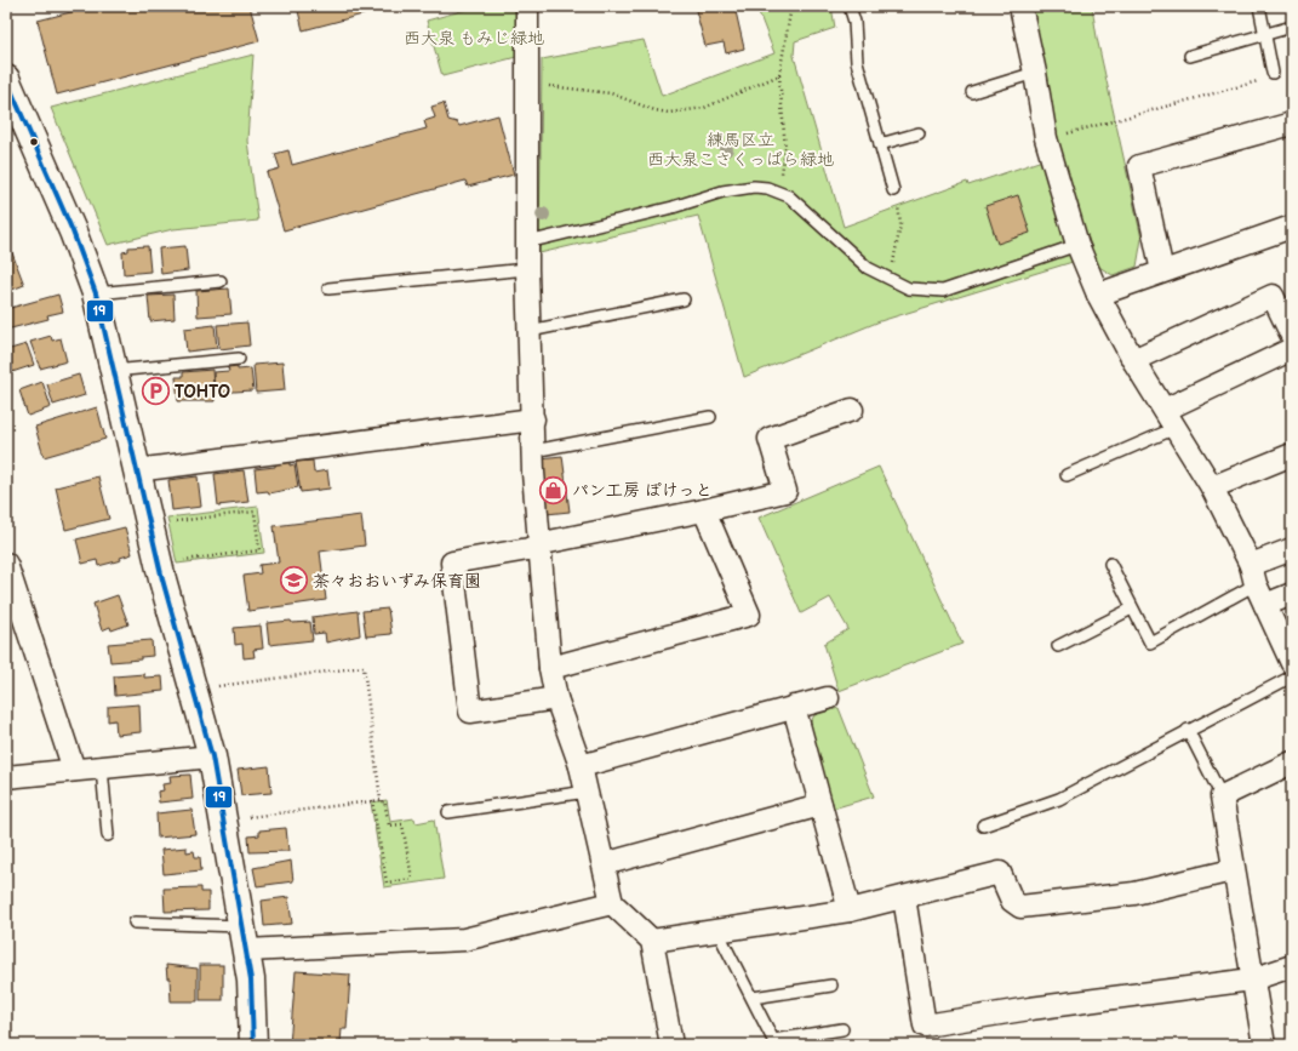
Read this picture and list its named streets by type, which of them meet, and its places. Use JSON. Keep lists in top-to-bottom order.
{
  "parks": ["西大泉 もみじ緑地", "練馬区立 西大泉こさくっぱら緑地"],
  "places": {
    "parking": ["TOHTO"],
    "shop": ["パン工房 ぽけっと"],
    "school or university": ["茶々おおいずみ保育園"]
  },
  "lines": ["transit line 19"]
}
